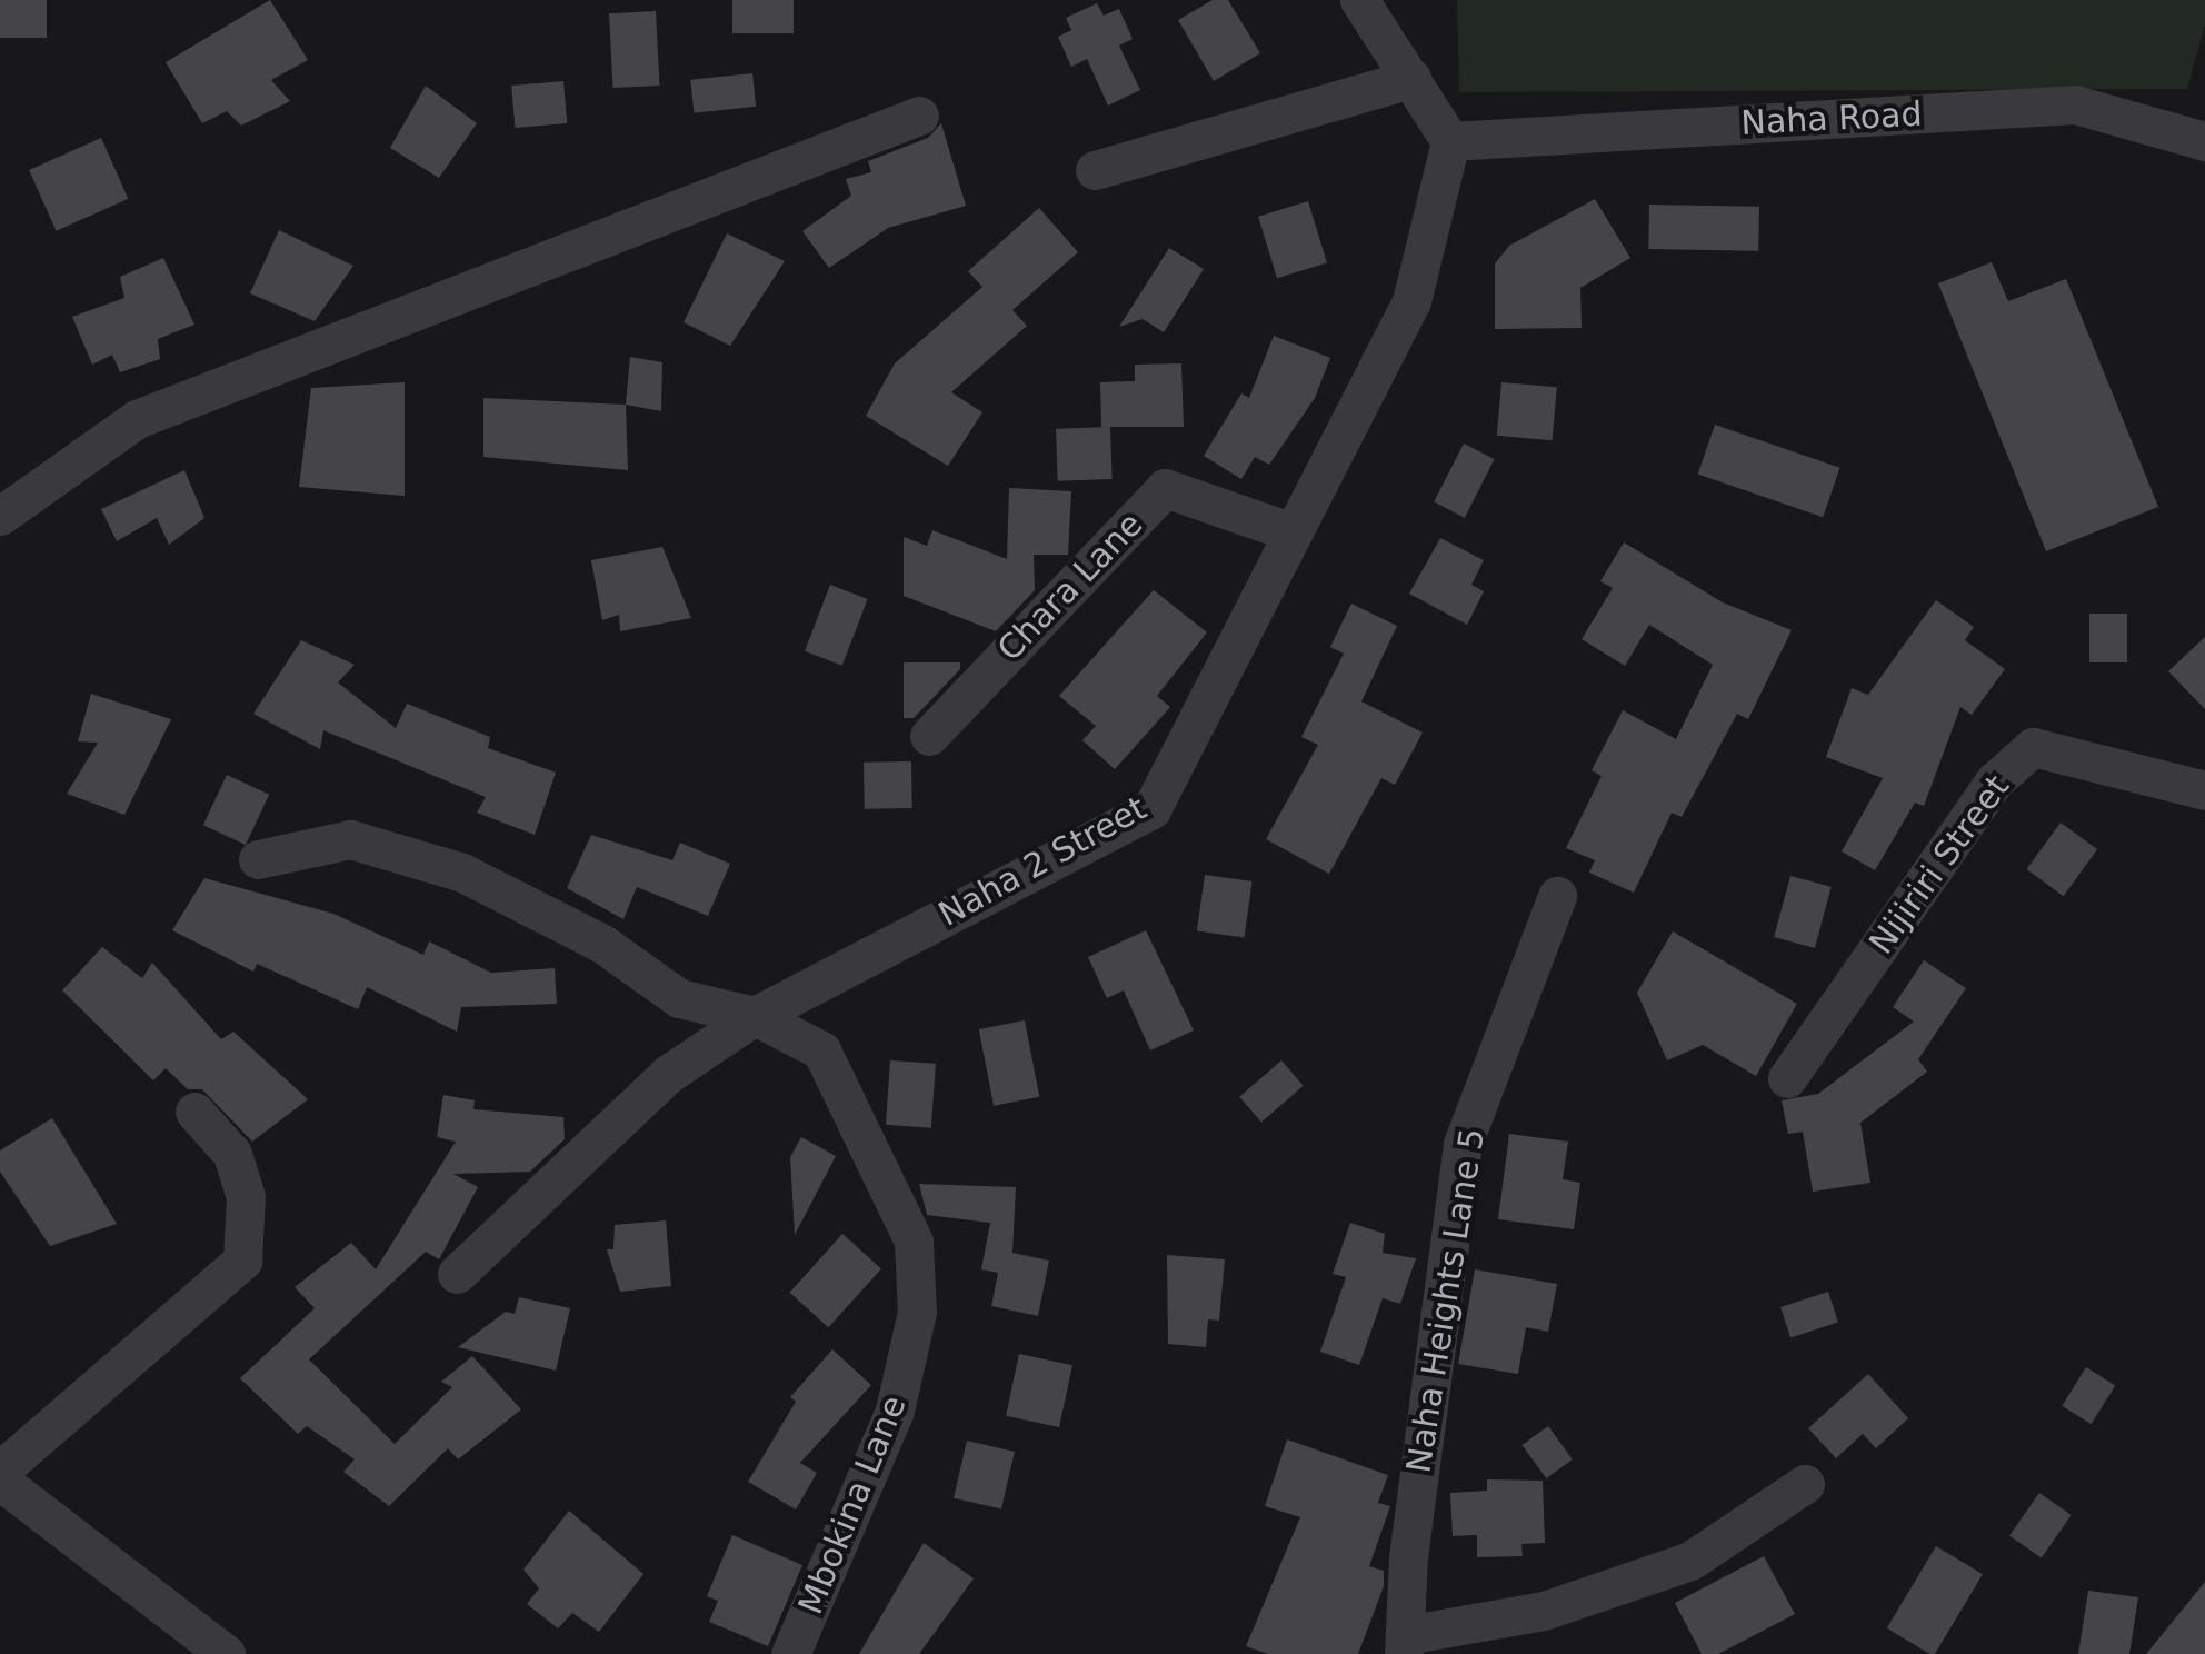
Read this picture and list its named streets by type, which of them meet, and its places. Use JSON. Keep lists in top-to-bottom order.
{
  "streets": {
    "street": [
      "Naha Road",
      "Chara Lane",
      "Naha 2 Street",
      "Nijiriri Street",
      "Naha Heights Lane 5",
      "Mbokina Lane"
    ]
  },
  "crossings": [
    ["Naha Road", "Naha 2 Street"],
    ["Chara Lane", "Naha 2 Street"],
    ["Naha 2 Street", "Mbokina Lane"]
  ]
}
